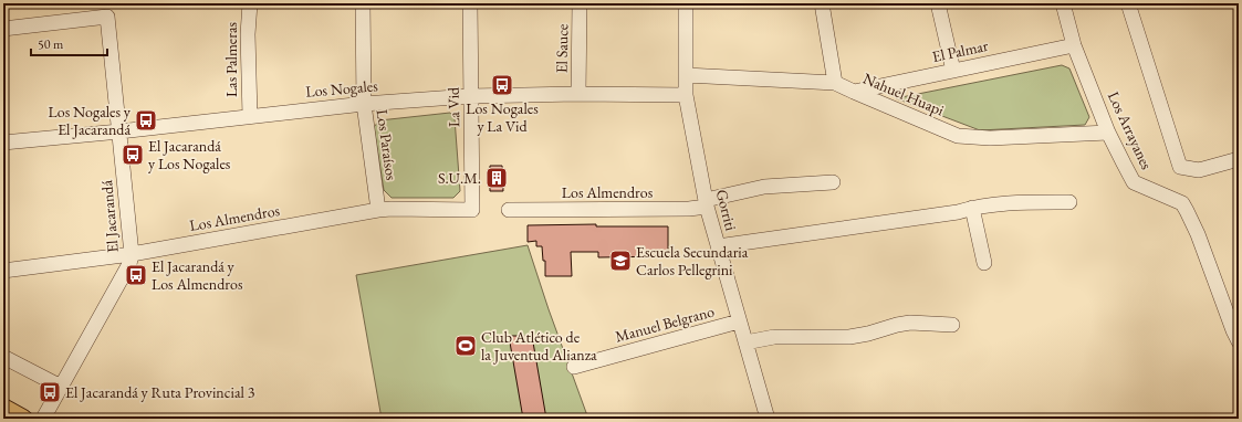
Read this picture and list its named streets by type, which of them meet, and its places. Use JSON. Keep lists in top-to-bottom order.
{
  "streets": {
    "street": [
      "El Sauce",
      "El Palmar",
      "Las Palmeras",
      "Los Nogales",
      "Nahuel Huapi",
      "La Vid",
      "Los Arrayanes",
      "Los Paraísos",
      "Los Almendros",
      "Gorriti",
      "El Jacarandá",
      "Manuel Belgrano"
    ]
  },
  "crossings": [
    ["El Sauce", "Los Nogales"],
    ["El Palmar", "Nahuel Huapi"],
    ["El Palmar", "Los Arrayanes"],
    ["Las Palmeras", "Los Nogales"],
    ["Los Nogales", "La Vid"],
    ["Los Nogales", "Los Paraísos"],
    ["Los Nogales", "Gorriti"],
    ["Los Nogales", "El Jacarandá"],
    ["Nahuel Huapi", "Los Arrayanes"],
    ["Nahuel Huapi", "Gorriti"],
    ["La Vid", "Los Almendros"],
    ["Los Paraísos", "Los Almendros"],
    ["Los Almendros", "Gorriti"],
    ["Los Almendros", "El Jacarandá"],
    ["Gorriti", "Manuel Belgrano"]
  ],
  "places": {
    "bus stop": [
      "Los Nogales y La Vid",
      "Los Nogales y El Jacarandá",
      "El Jacarandá y Los Nogales",
      "El Jacarandá y Los Almendros",
      "El Jacarandá y Ruta Provincial 3"
    ],
    "building": ["S.U.M."],
    "school or university": ["Escuela Secundaria Carlos Pellegrini"],
    "sports": ["Club Atlético de la Juventud Alianza"]
  },
  "scale_bar": "50 m"
}
